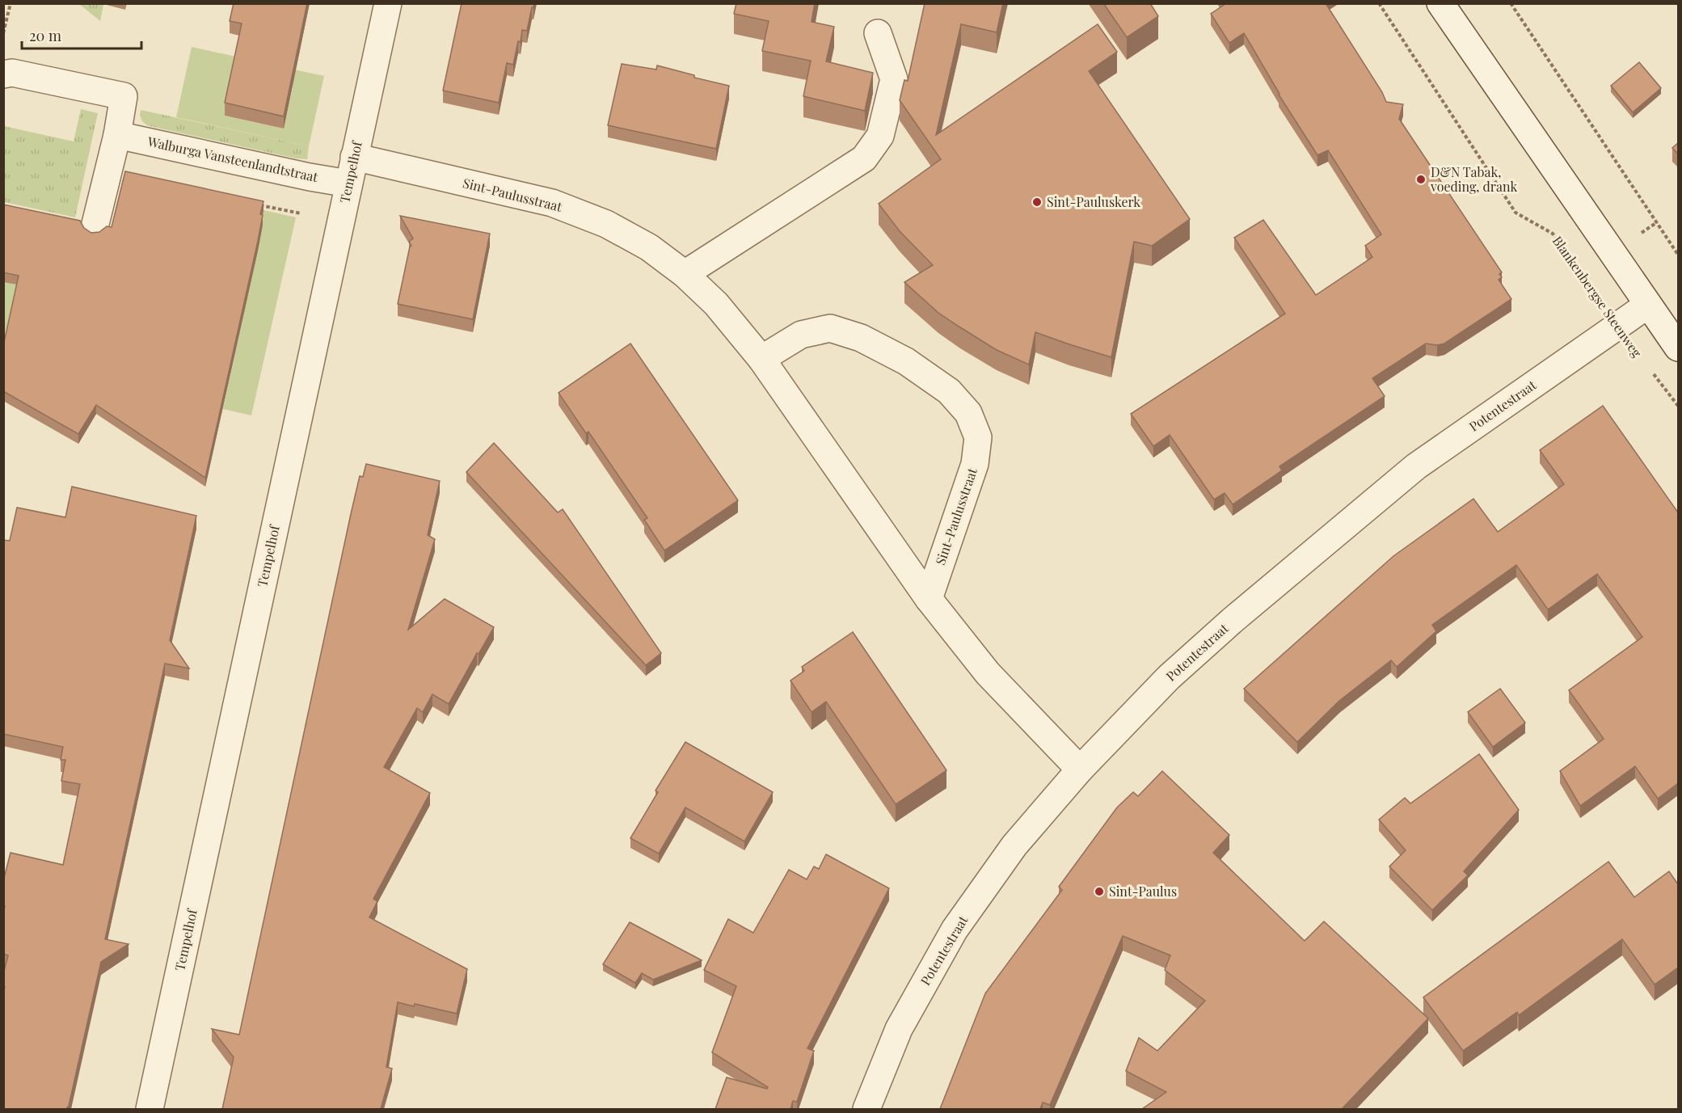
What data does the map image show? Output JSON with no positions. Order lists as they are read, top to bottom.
{
  "streets": {
    "street": [
      "Walburga Vansteenlandtstraat",
      "Tempelhof",
      "Sint-Paulusstraat",
      "Potentestraat"
    ],
    "path": ["Blankenbergse Steenweg"]
  },
  "crossings": [
    ["Walburga Vansteenlandtstraat", "Tempelhof"],
    ["Tempelhof", "Sint-Paulusstraat"],
    ["Sint-Paulusstraat", "Potentestraat"],
    ["Blankenbergse Steenweg", "Potentestraat"]
  ],
  "places": ["D&N Tabak, voeding, drank", "Sint-Pauluskerk", "Sint-Paulus"],
  "scale_bar": "20 m"
}
